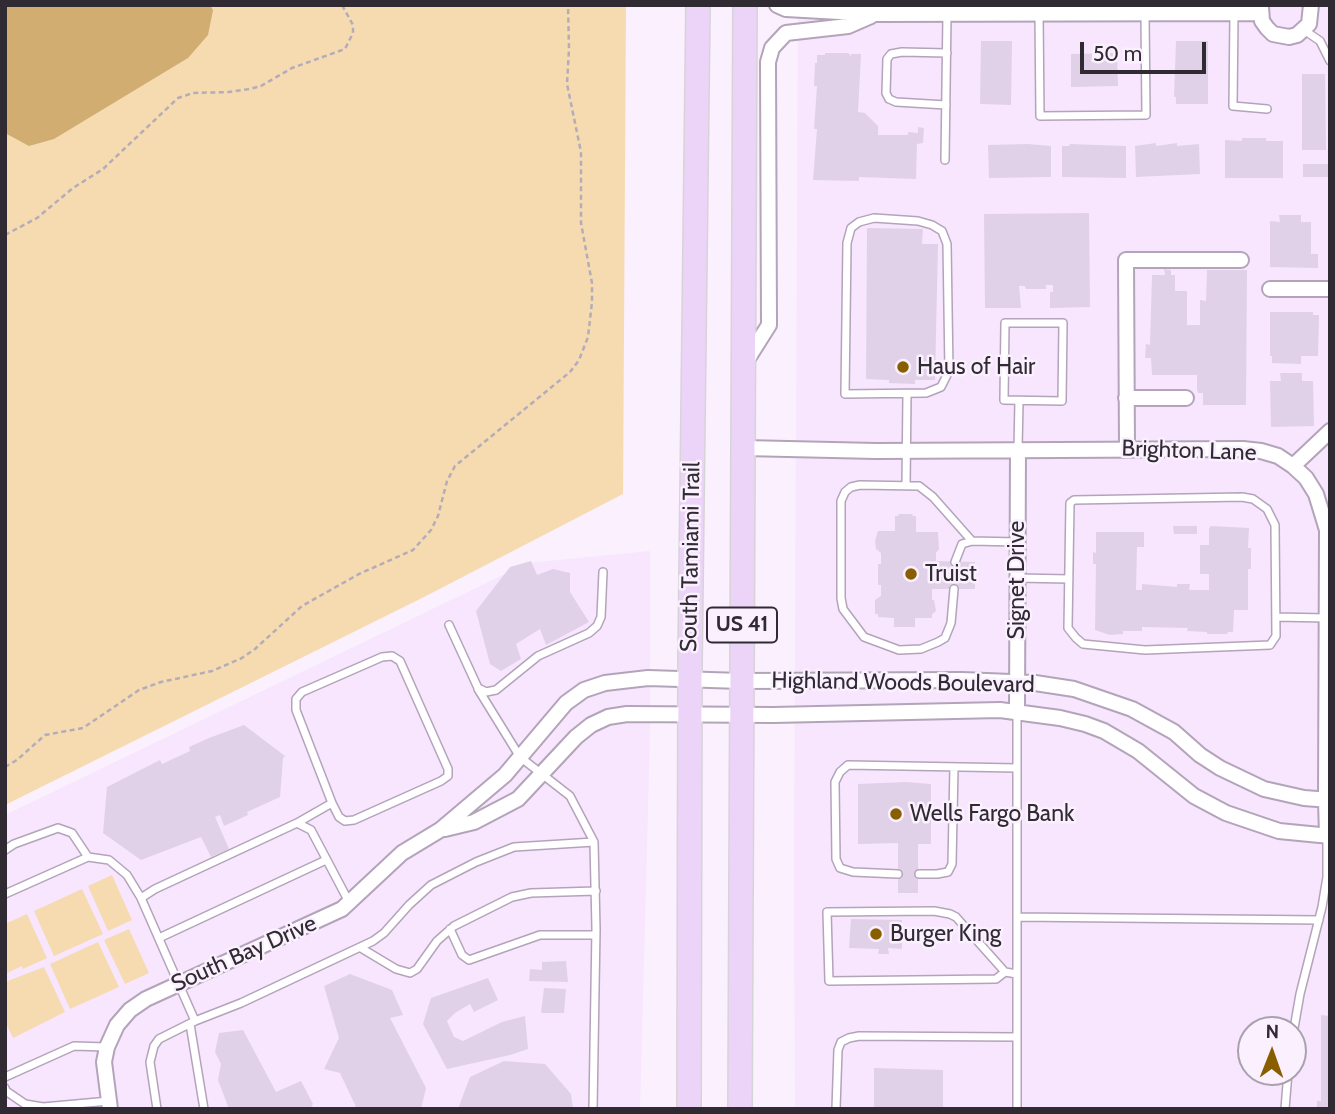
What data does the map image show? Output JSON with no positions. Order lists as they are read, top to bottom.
{
  "streets": {
    "main road": ["South Tamiami Trail", "US 41"],
    "street": [
      "Brighton Lane",
      "Signet Drive",
      "Highland Woods Boulevard",
      "South Bay Drive"
    ]
  },
  "crossings": [
    ["Brighton Lane", "Signet Drive"],
    ["Brighton Lane", "US 41"],
    ["Brighton Lane", "Highland Woods Boulevard"],
    ["South Tamiami Trail", "South Bay Drive"],
    ["Signet Drive", "Highland Woods Boulevard"],
    ["US 41", "Highland Woods Boulevard"],
    ["US 41", "South Bay Drive"],
    ["Highland Woods Boulevard", "South Bay Drive"]
  ],
  "places": [
    "Haus of Hair",
    "Truist",
    "Wells Fargo Bank",
    "Burger King"
  ],
  "scale_bar": "50 m",
  "north": "top"
}
